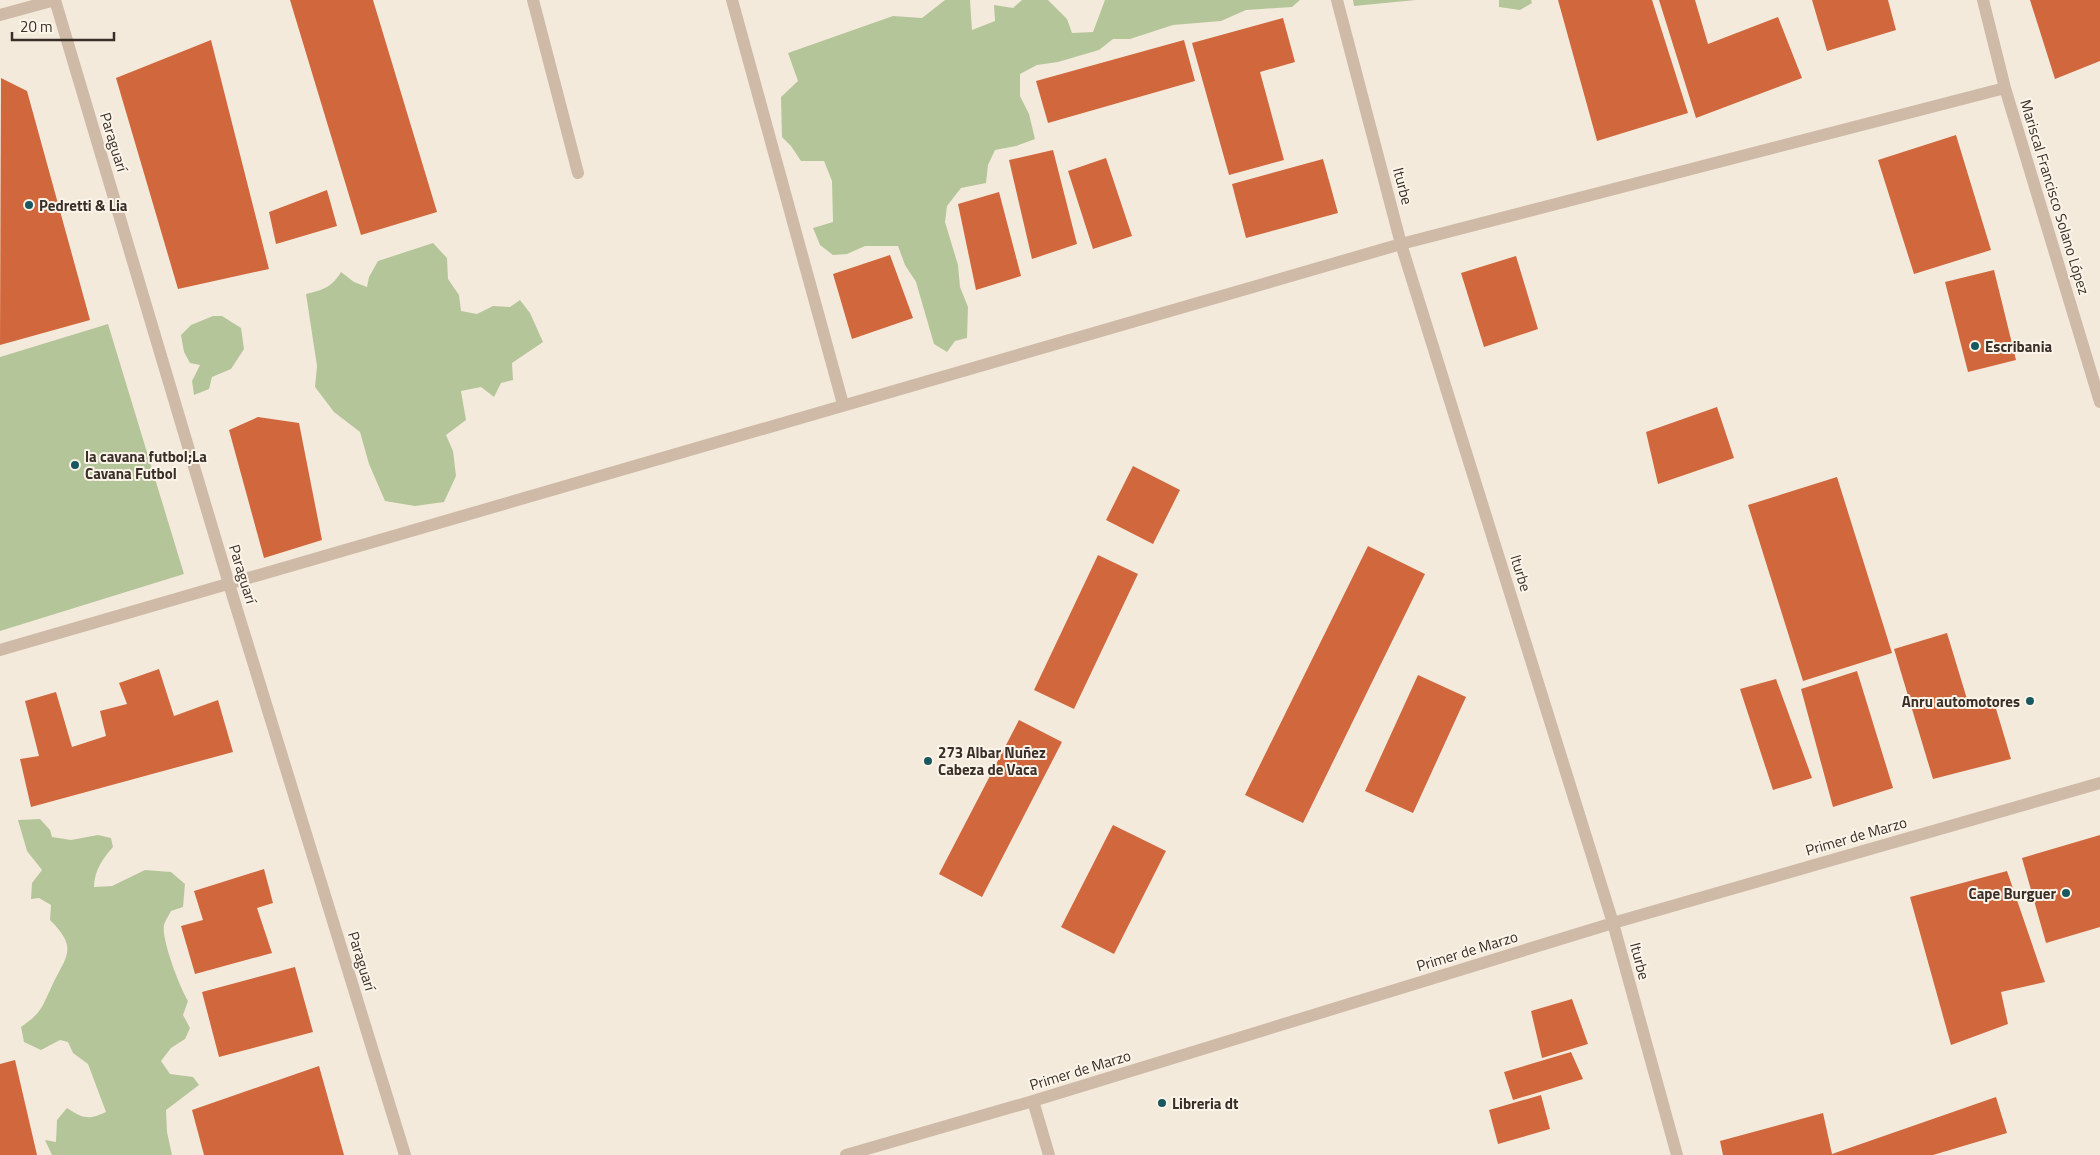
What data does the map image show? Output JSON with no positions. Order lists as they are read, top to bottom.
{
  "streets": {
    "street": [
      "Paraguarí",
      "Iturbe",
      "Mariscal Francisco Solano López",
      "Primer de Marzo"
    ]
  },
  "crossings": [
    ["Iturbe", "Primer de Marzo"]
  ],
  "places": [
    "Pedretti & Lia",
    "Escribania",
    "la cavana futbol;La Cavana Futbol",
    "Anru automotores",
    "273 Albar Nuñez Cabeza de Vaca",
    "Cape Burguer",
    "Libreria dt"
  ],
  "scale_bar": "20 m"
}
